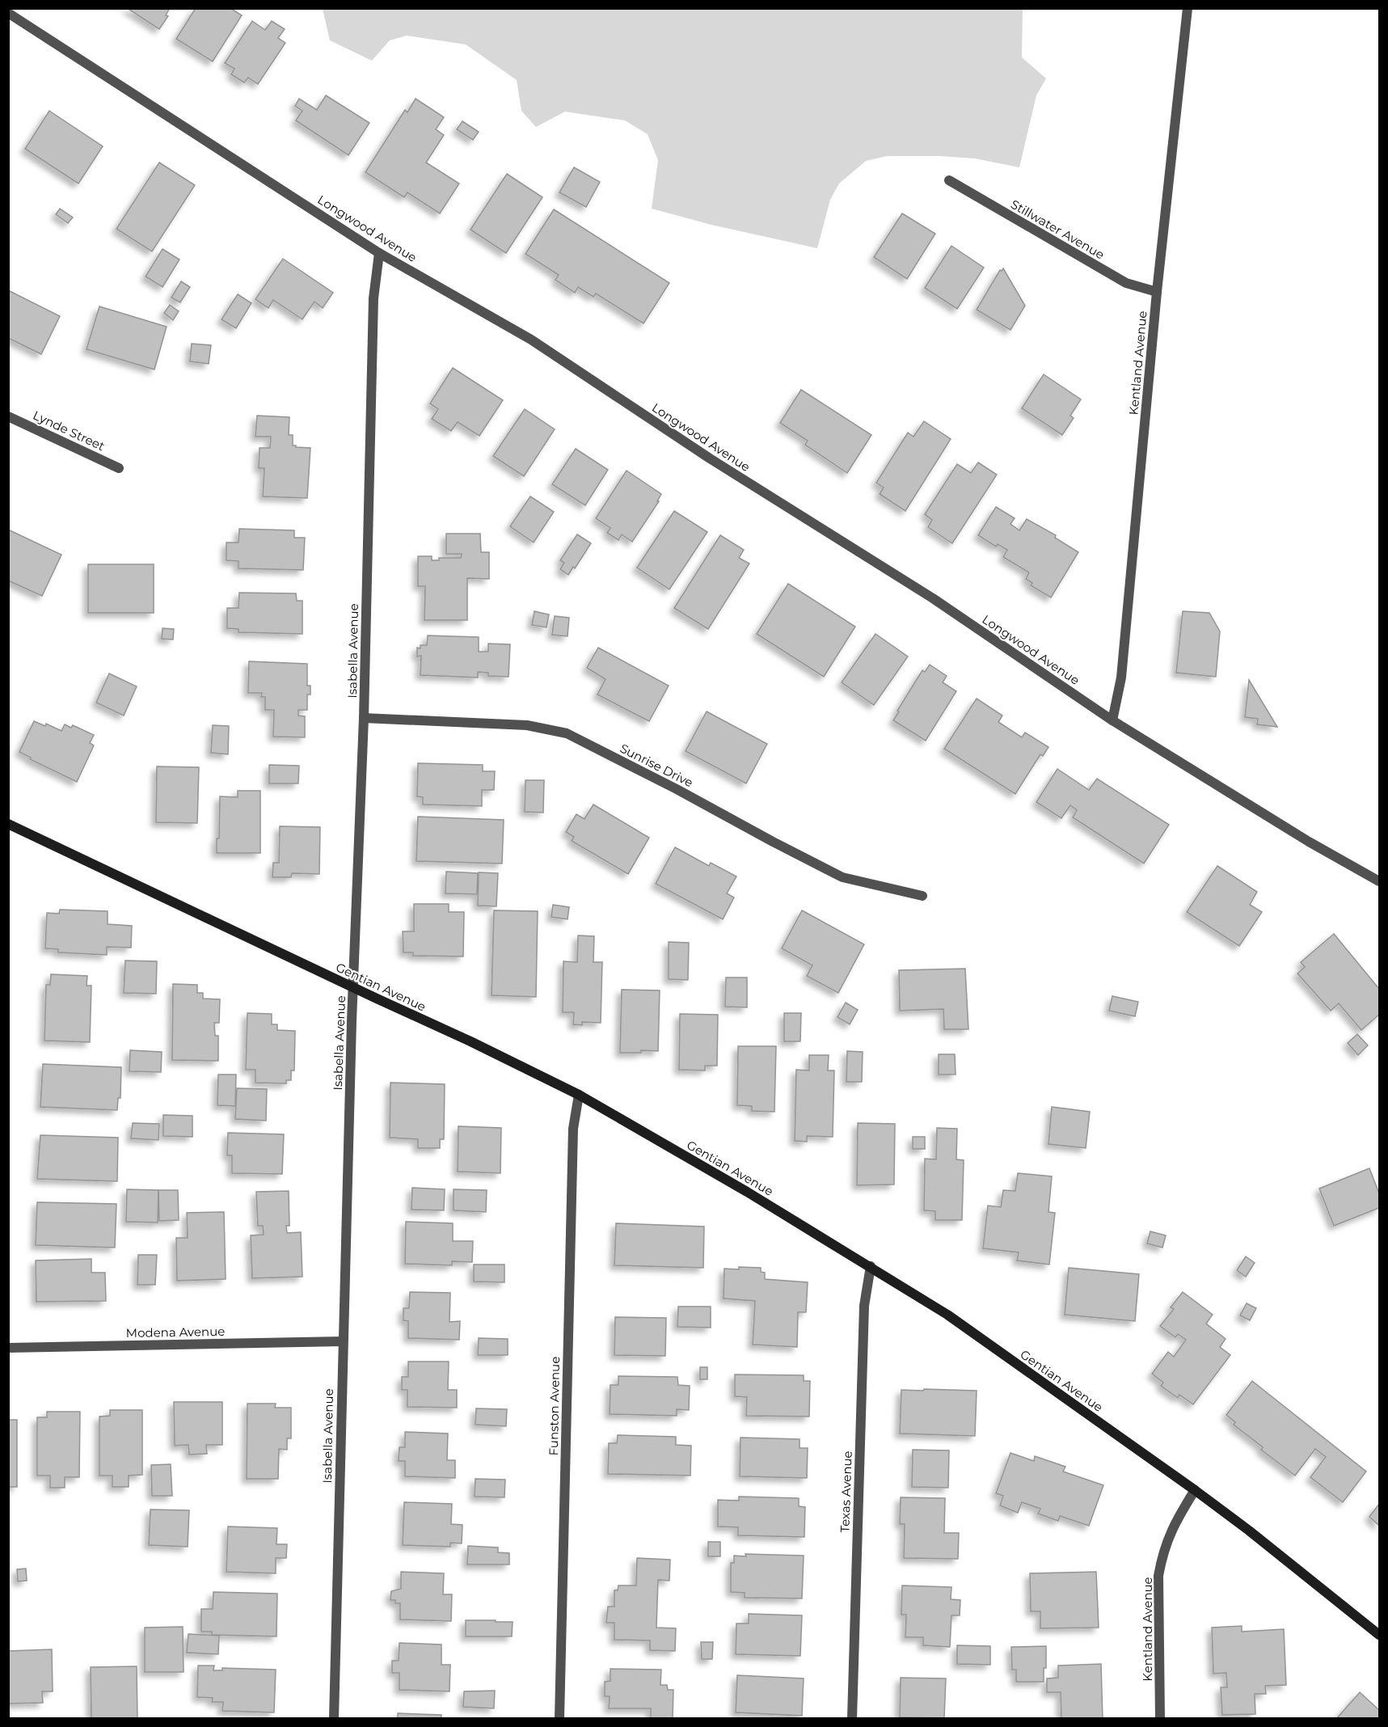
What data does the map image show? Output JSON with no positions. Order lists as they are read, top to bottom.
{
  "streets": {
    "street": [
      "Longwood Avenue",
      "Stillwater Avenue",
      "Kentland Avenue",
      "Lynde Street",
      "Isabella Avenue",
      "Sunrise Drive",
      "Gentian Avenue",
      "Modena Avenue",
      "Funston Avenue",
      "Texas Avenue"
    ]
  },
  "crossings": [
    ["Longwood Avenue", "Kentland Avenue"],
    ["Longwood Avenue", "Isabella Avenue"],
    ["Stillwater Avenue", "Kentland Avenue"],
    ["Kentland Avenue", "Gentian Avenue"],
    ["Isabella Avenue", "Sunrise Drive"],
    ["Isabella Avenue", "Gentian Avenue"],
    ["Isabella Avenue", "Modena Avenue"],
    ["Gentian Avenue", "Funston Avenue"],
    ["Gentian Avenue", "Texas Avenue"]
  ]
}
